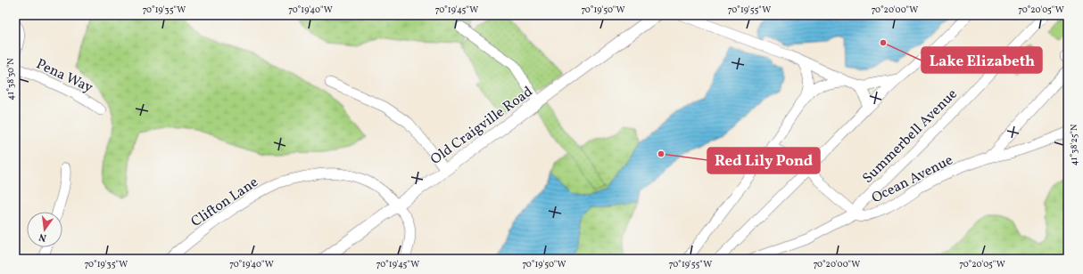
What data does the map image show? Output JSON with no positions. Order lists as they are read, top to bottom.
{
  "streets": {
    "street": [
      "Pena Way",
      "Old Craigville Road",
      "Summerbell Avenue",
      "Ocean Avenue",
      "Clifton Lane"
    ]
  },
  "crossings": [
    ["Old Craigville Road", "Clifton Lane"],
    ["Summerbell Avenue", "Ocean Avenue"]
  ],
  "places": ["Lake Elizabeth", "Red Lily Pond"],
  "north": "bottom",
  "coordinates": [
    "70°19'35\"W",
    "70°19'40\"W",
    "70°19'45\"W",
    "70°19'50\"W",
    "70°19'55\"W",
    "70°20'00\"W",
    "70°20'05\"W",
    "41°38'30\"N",
    "41°38'25\"N"
  ]
}
